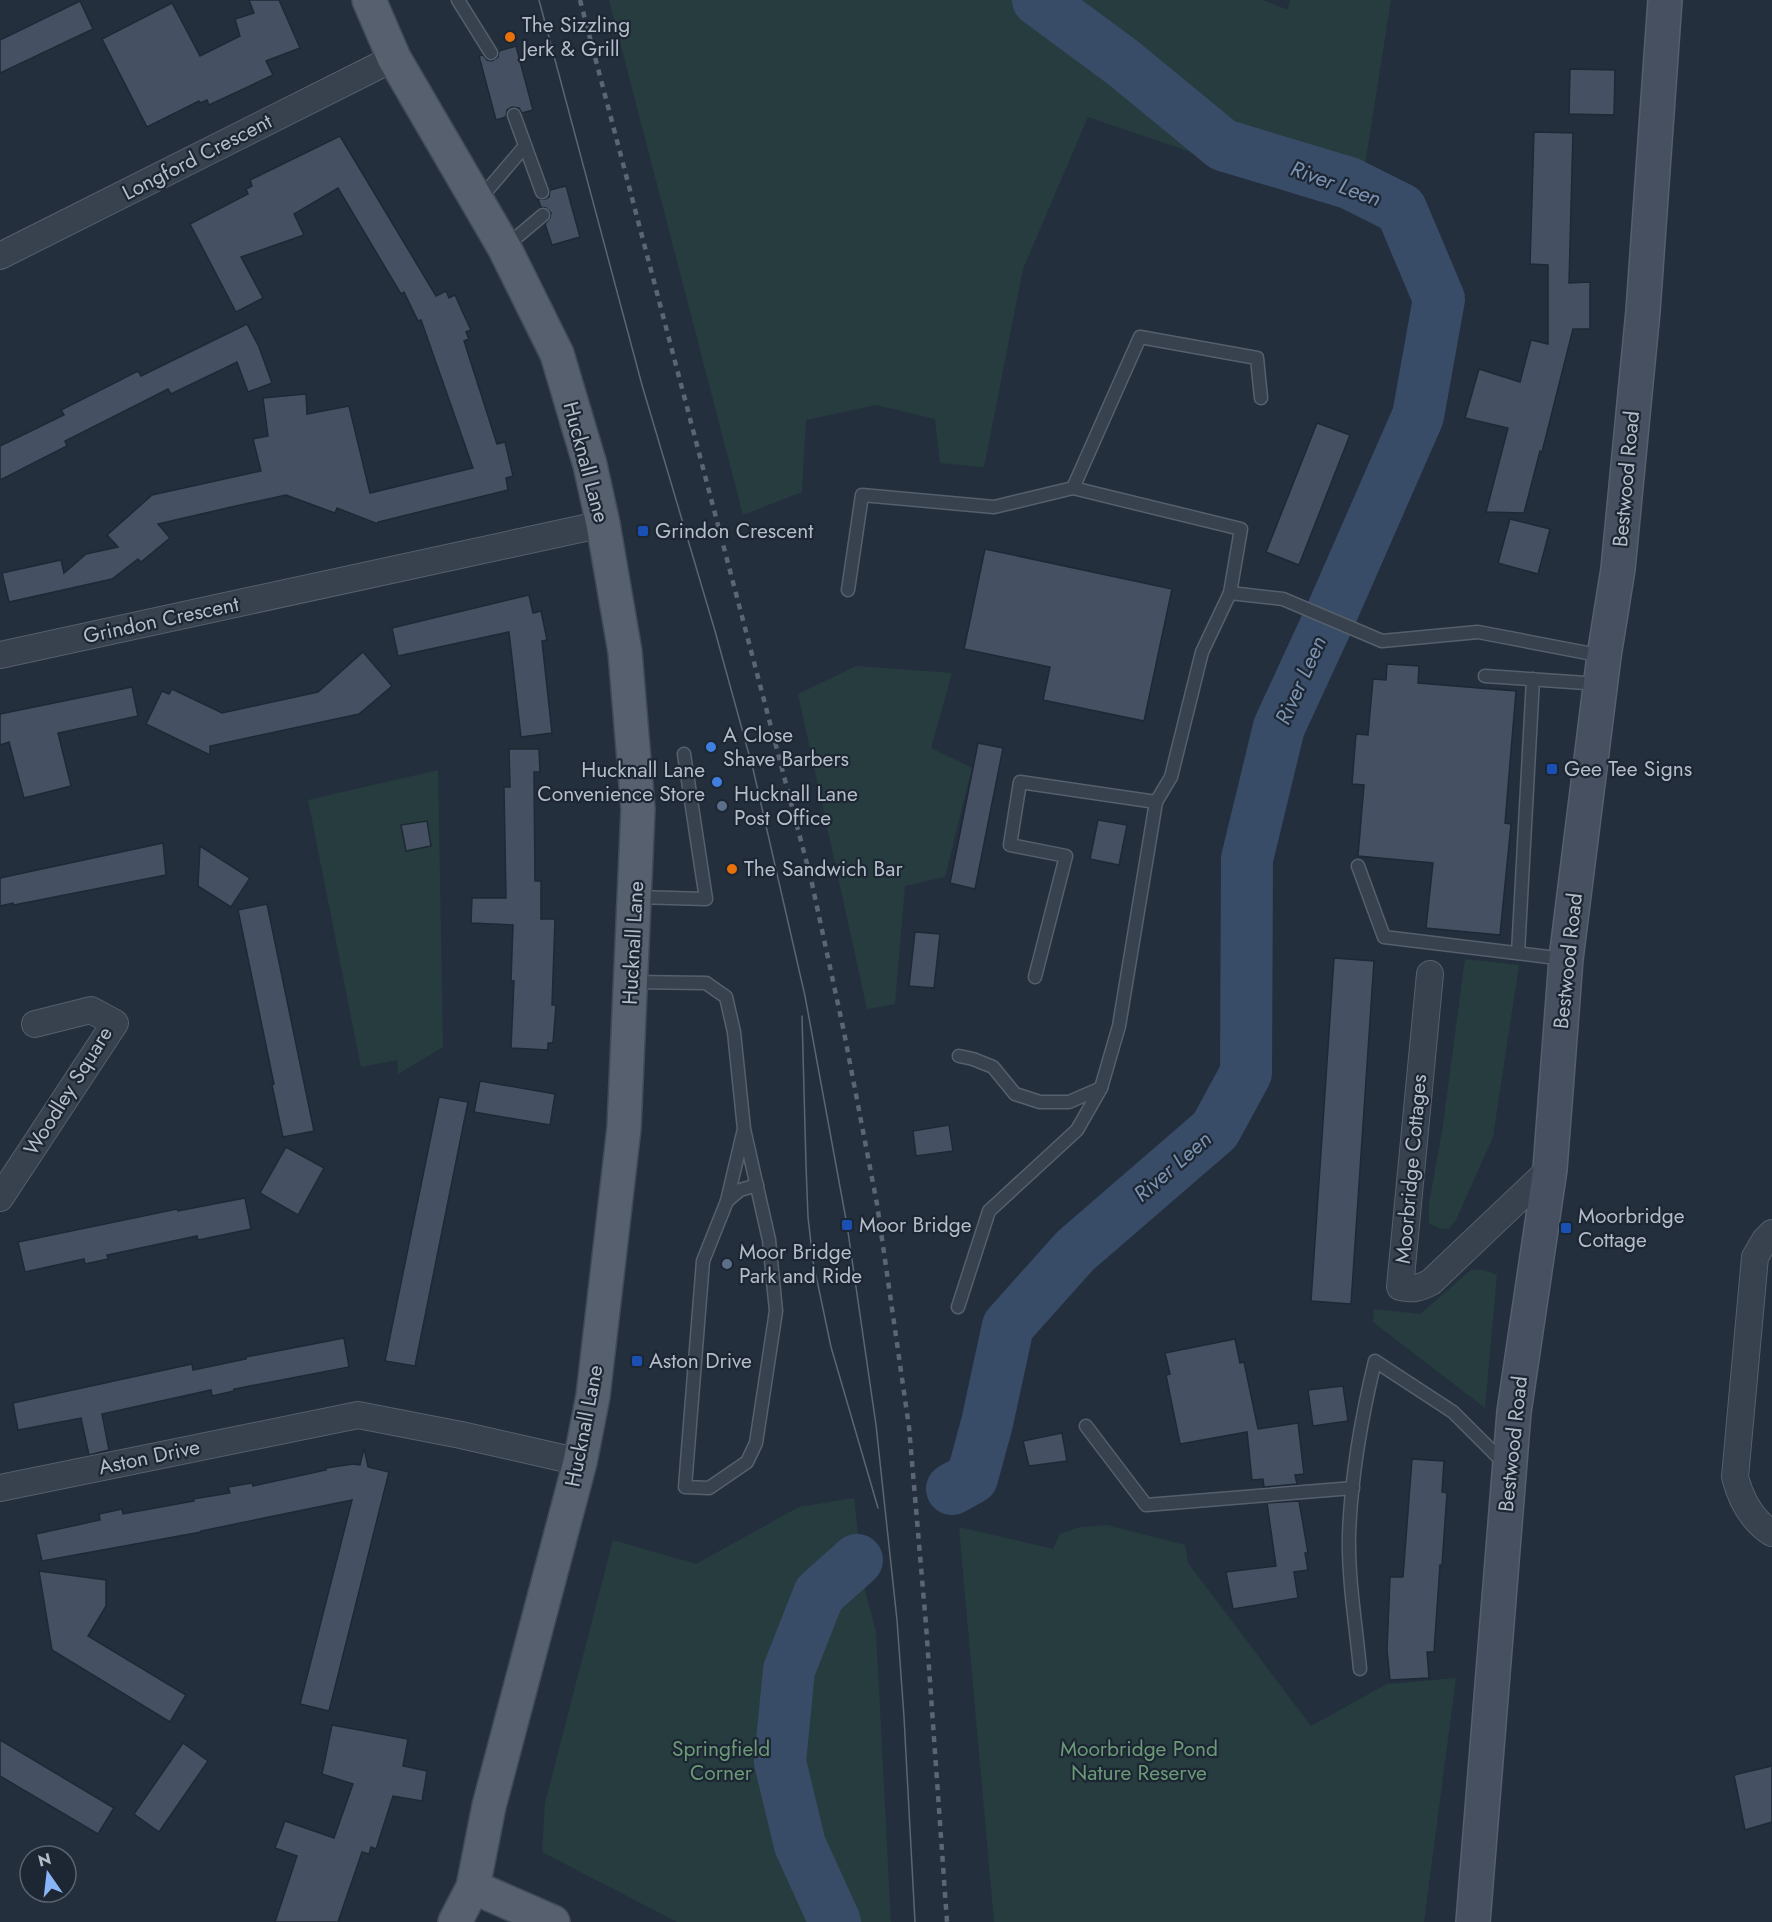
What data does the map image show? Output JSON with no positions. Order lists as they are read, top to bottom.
{
  "streets": {
    "main road": ["Hucknall Lane", "Bestwood Road"],
    "street": [
      "Longford Crescent",
      "Grindon Crescent",
      "Woodley Square",
      "Moorbridge Cottages",
      "Aston Drive"
    ]
  },
  "crossings": [
    ["Longford Crescent", "Hucknall Lane"],
    ["Hucknall Lane", "Grindon Crescent"],
    ["Hucknall Lane", "Aston Drive"],
    ["Bestwood Road", "Moorbridge Cottages"]
  ],
  "water": ["River Leen"],
  "parks": ["Springfield Corner", "Moorbridge Pond Nature Reserve"],
  "places": {
    "other": [
      "The Sizzling Jerk & Grill",
      "A Close Shave Barbers",
      "Hucknall Lane Convenience Store",
      "Hucknall Lane Post Office",
      "The Sandwich Bar",
      "Moor Bridge Park and Ride"
    ],
    "transit": [
      "Grindon Crescent",
      "Gee Tee Signs",
      "Moor Bridge",
      "Moorbridge Cottage",
      "Aston Drive"
    ]
  },
  "north": "top"
}
